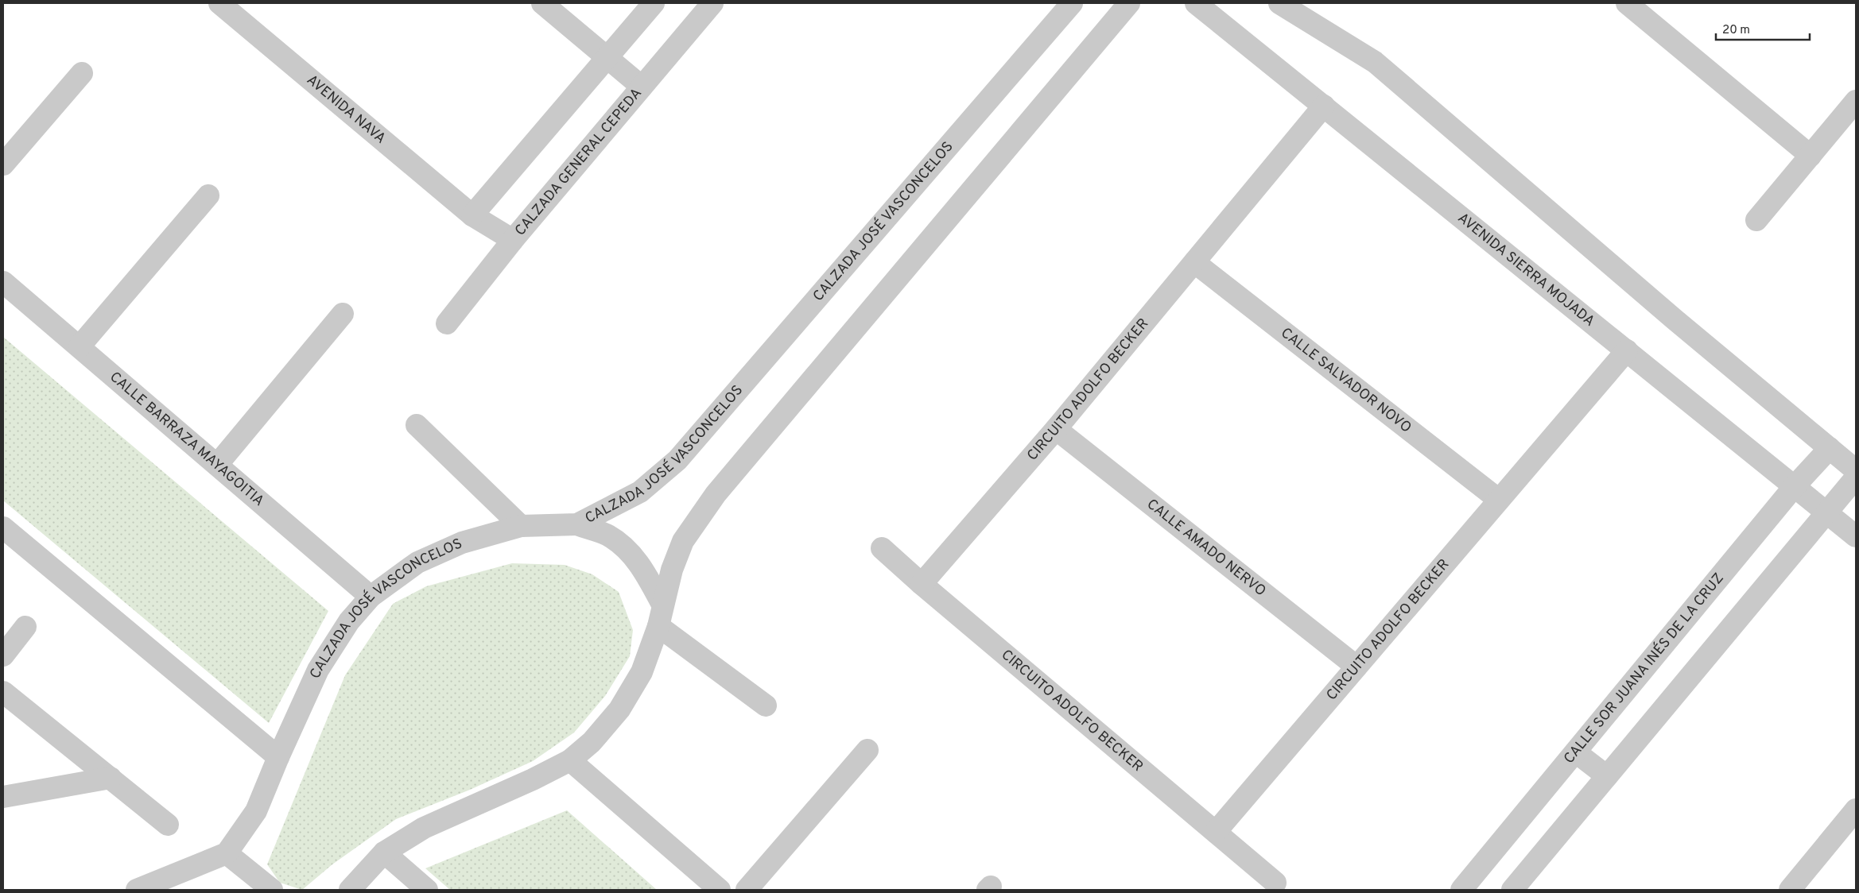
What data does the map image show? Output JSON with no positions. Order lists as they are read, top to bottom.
{
  "streets": {
    "street": [
      "AVENIDA NAVA",
      "CALZADA GENERAL CEPEDA",
      "CALZADA JOSÉ VASCONCELOS",
      "AVENIDA SIERRA MOJADA",
      "CALLE SALVADOR NOVO",
      "CIRCUITO ADOLFO BECKER",
      "CALLE BARRAZA MAYAGOITIA",
      "CALLE AMADO NERVO",
      "CALLE SOR JUANA INÉS DE LA CRUZ"
    ]
  },
  "crossings": [
    ["AVENIDA NAVA", "CALZADA GENERAL CEPEDA"],
    ["CALZADA JOSÉ VASCONCELOS", "CALLE BARRAZA MAYAGOITIA"],
    ["AVENIDA SIERRA MOJADA", "CIRCUITO ADOLFO BECKER"],
    ["AVENIDA SIERRA MOJADA", "CALLE SOR JUANA INÉS DE LA CRUZ"],
    ["CALLE SALVADOR NOVO", "CIRCUITO ADOLFO BECKER"],
    ["CIRCUITO ADOLFO BECKER", "CALLE AMADO NERVO"]
  ],
  "scale_bar": "20 m"
}
